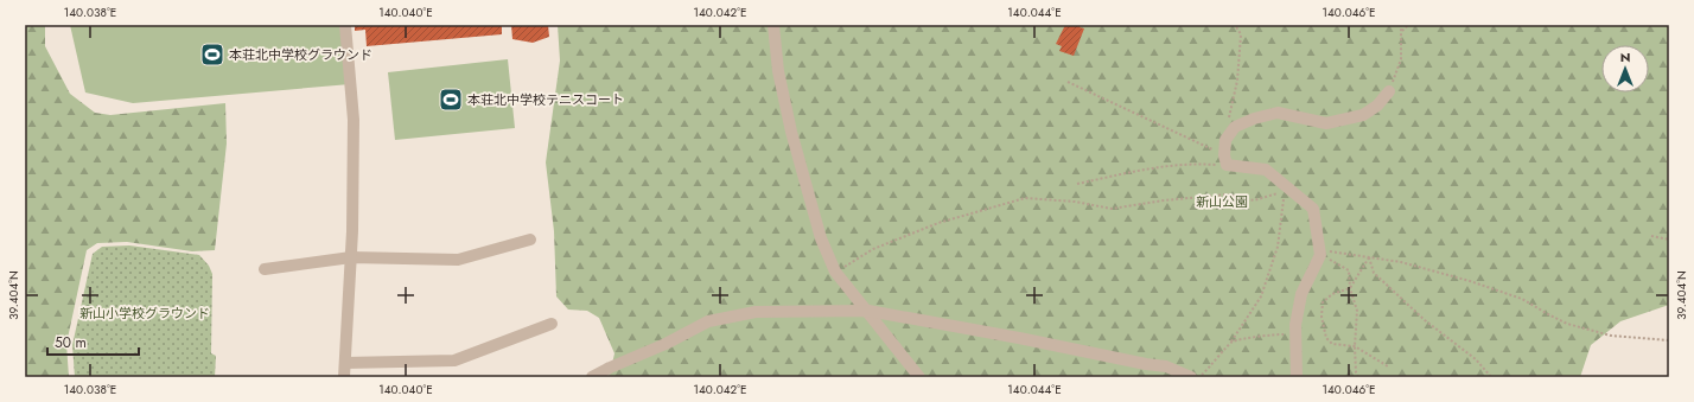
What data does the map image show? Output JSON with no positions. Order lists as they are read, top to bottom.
{
  "parks": ["新山公園", "新山小学校グラウンド"],
  "places": {
    "sports": ["本荘北中学校グラウンド", "本荘北中学校テニスコート"]
  },
  "scale_bar": "50 m",
  "north": "top",
  "coordinates": [
    "140.038°E",
    "140.040°E",
    "140.042°E",
    "140.044°E",
    "140.046°E",
    "39.404°N"
  ]
}
